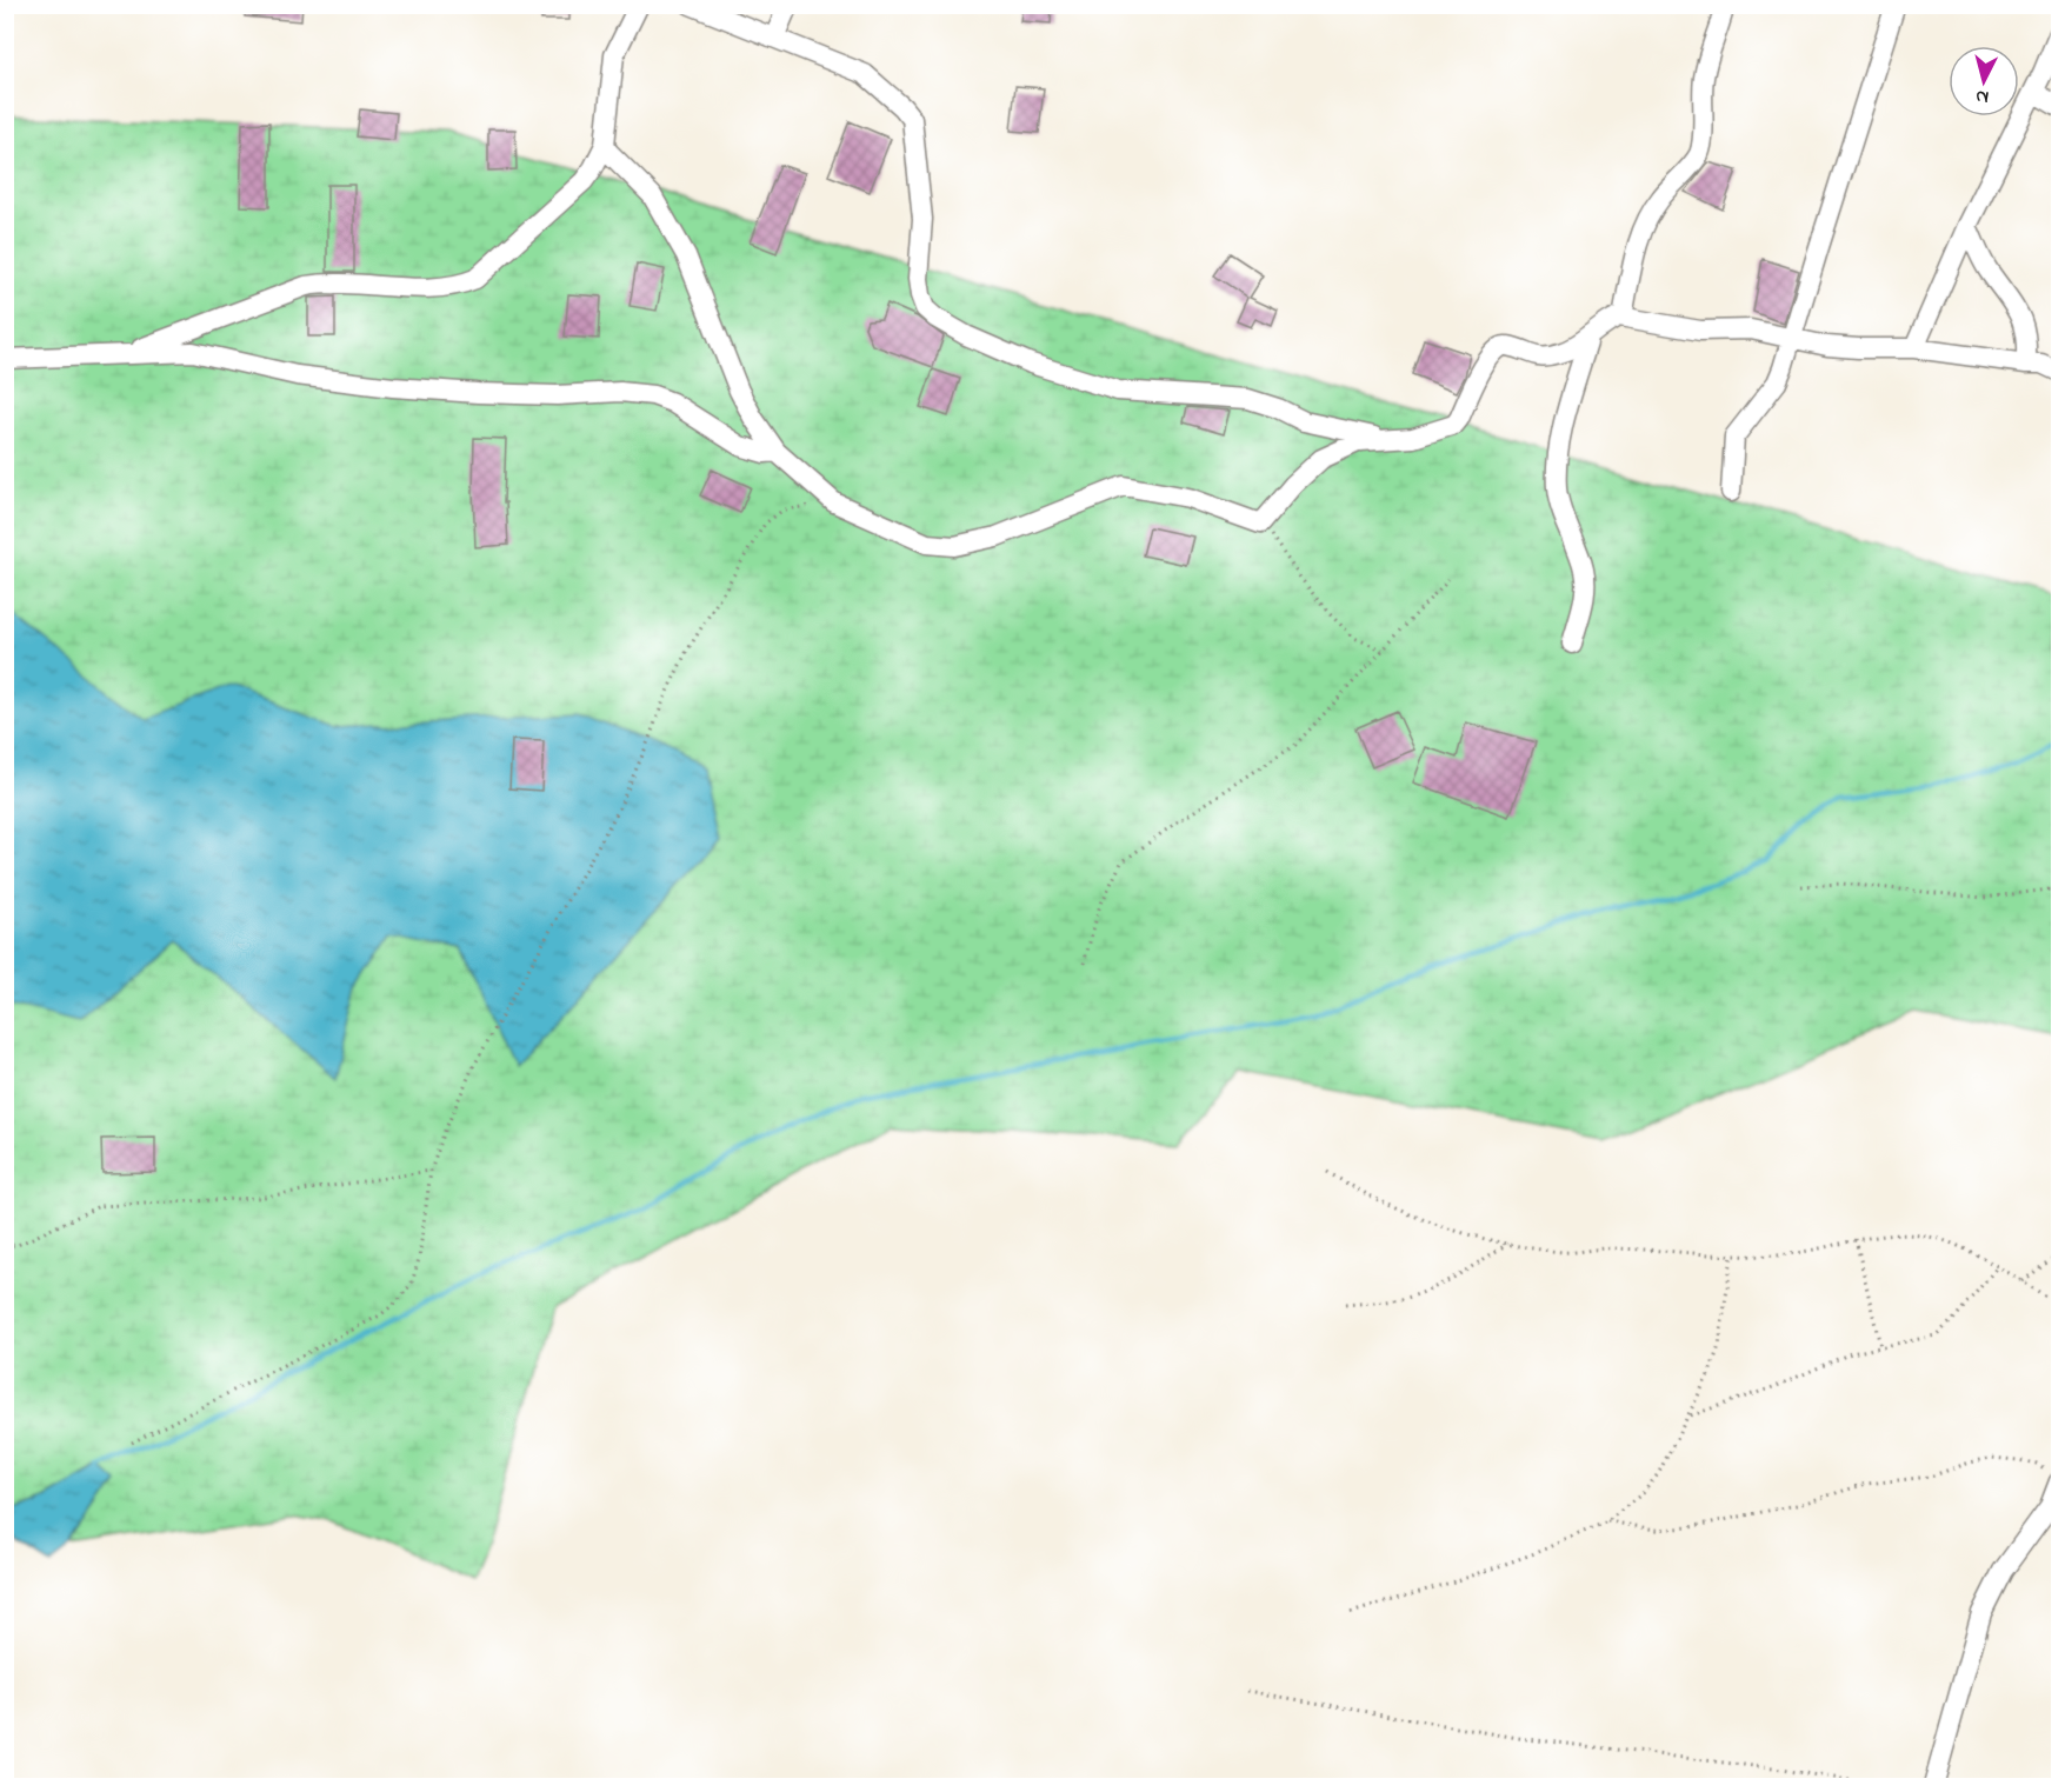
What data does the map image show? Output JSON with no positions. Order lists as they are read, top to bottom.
{
  "north": "bottom"
}
